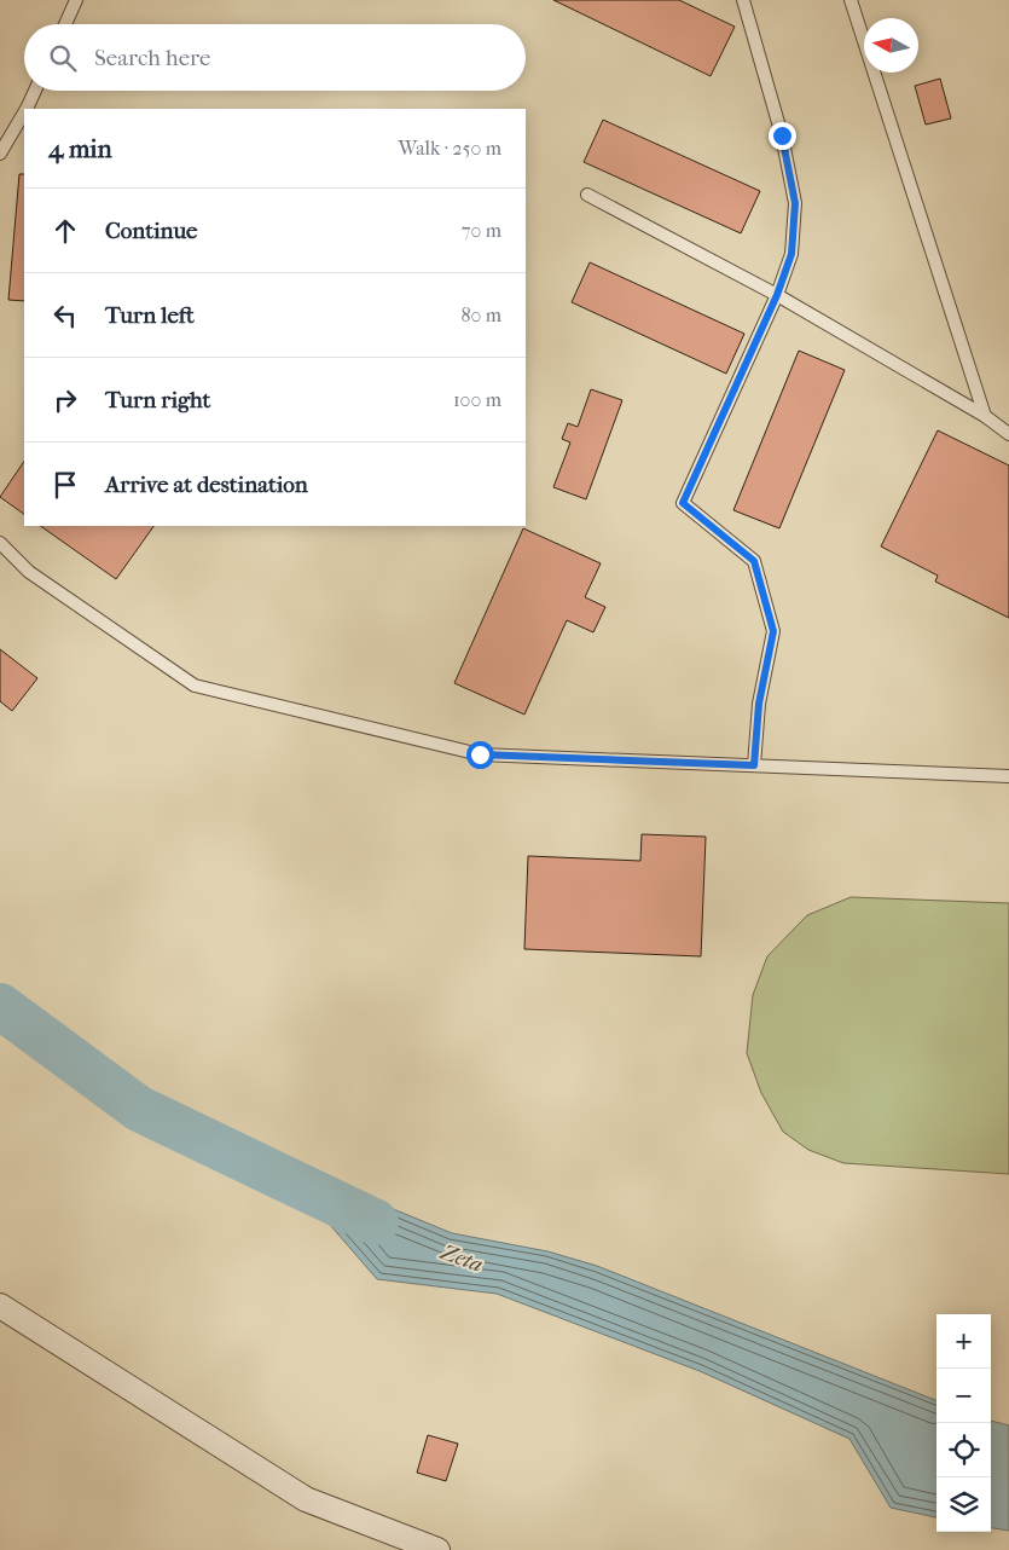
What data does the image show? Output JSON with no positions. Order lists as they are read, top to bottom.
{
  "water": ["Zeta"],
  "north": "left",
  "page": {
    "search": "Search here",
    "heading": ["4 min", "Walk · 250 m"],
    "list": [
      ["Continue", "70 m"],
      ["Turn left", "80 m"],
      ["Turn right", "100 m"],
      "Arrive at destination"
    ],
    "map_buttons": ["+", "−"]
  }
}
